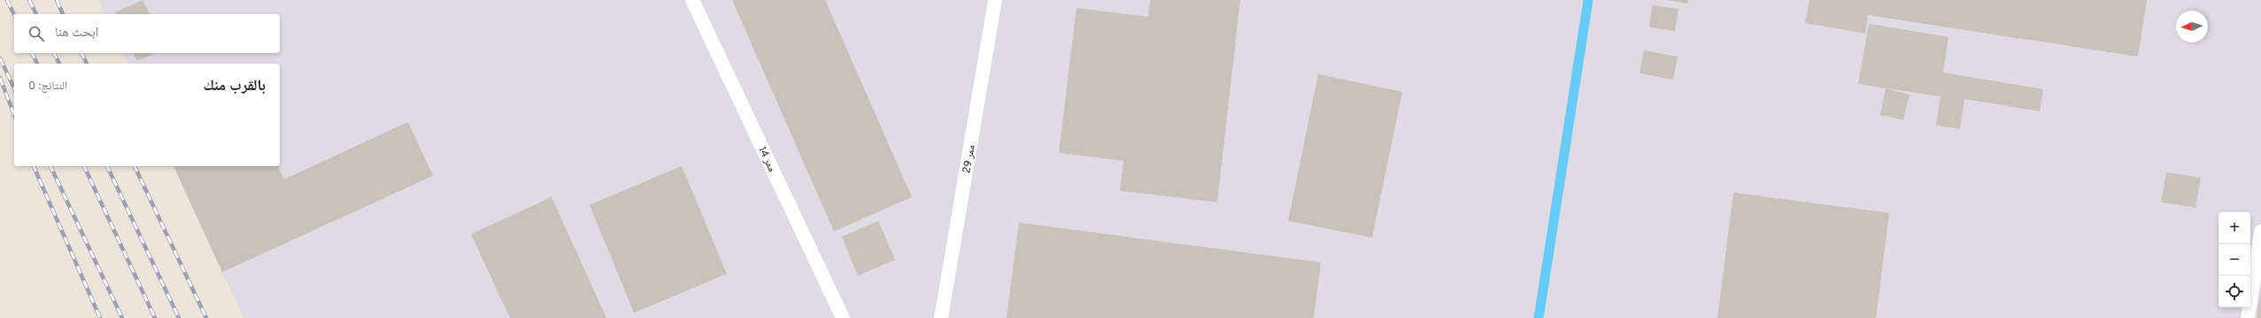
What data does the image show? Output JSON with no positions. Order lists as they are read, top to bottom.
{
  "streets": {
    "lane": ["ممر 14", "ممر 29"]
  },
  "north": "left",
  "page": {
    "search": "ابحث هنا",
    "heading": ["بالقرب منك", "النتائج: 0"],
    "map_buttons": ["+", "−"]
  }
}
